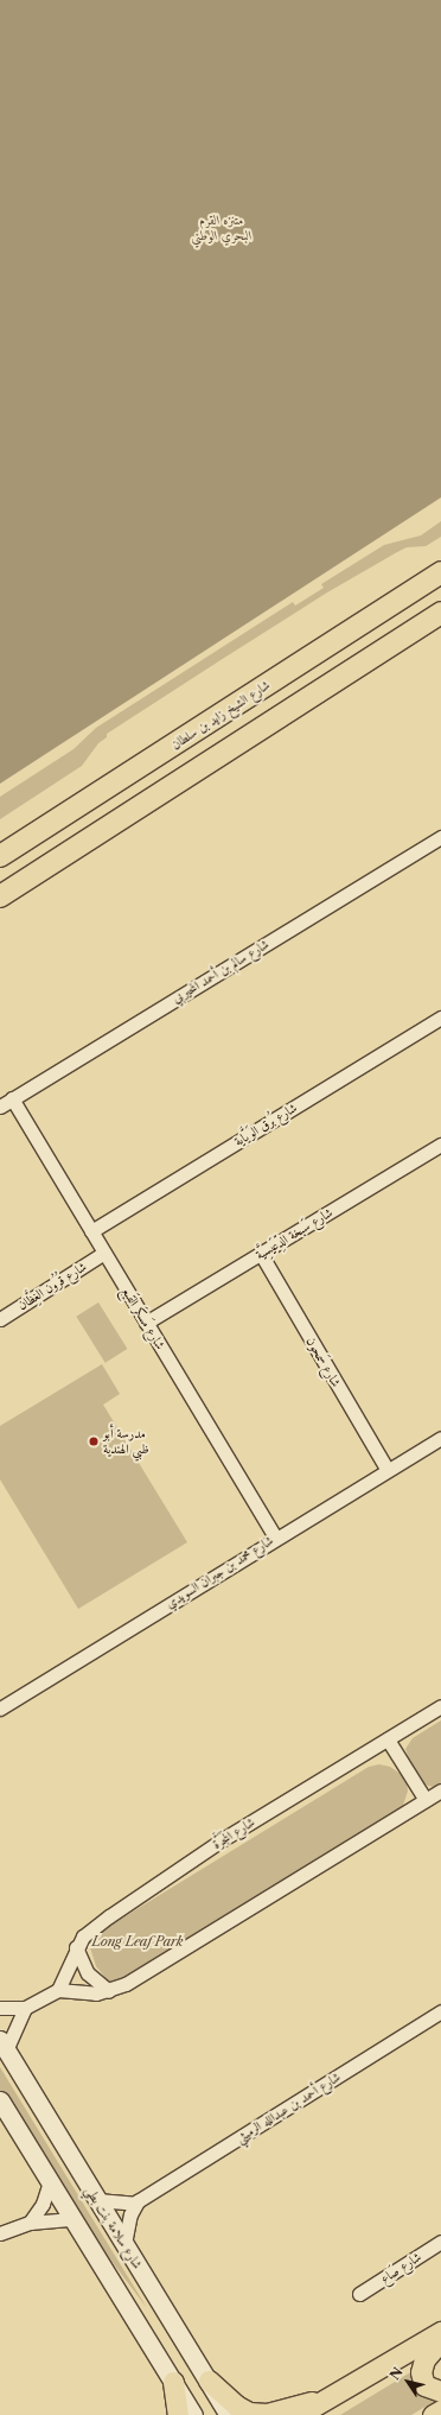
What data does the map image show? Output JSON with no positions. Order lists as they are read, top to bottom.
{
  "streets": {
    "highway": ["شارع الشيخ زايد بن سلطان"],
    "main road": ["شارع سلامة بنت بطي"],
    "street": [
      "شارع سالم بن أحمد المحيربي",
      "شارع بُرق الوَيَّاية",
      "شارع سَبخة الدِّعَيسِيَّة",
      "شارع قُرُون الغِظَّان",
      "شارع مَسكَر القَبع",
      "شارع سَمحون",
      "شارع محمد بن جبران السويدي",
      "شارع المَجَرَّة",
      "شارع أحمد بن عبدالله الرميثي",
      "شارع صَاع"
    ]
  },
  "crossings": [
    ["شارع سالم بن أحمد المحيربي", "شارع مَسكَر القَبع"],
    ["شارع بُرق الوَيَّاية", "شارع مَسكَر القَبع"],
    ["شارع سَبخة الدِّعَيسِيَّة", "شارع مَسكَر القَبع"],
    ["شارع سَبخة الدِّعَيسِيَّة", "شارع سَمحون"],
    ["شارع قُرُون الغِظَّان", "شارع مَسكَر القَبع"],
    ["شارع مَسكَر القَبع", "شارع محمد بن جبران السويدي"],
    ["شارع سَمحون", "شارع محمد بن جبران السويدي"]
  ],
  "parks": ["متنزه القرم البحري الوطني", "Long Leaf Park"],
  "places": ["مدرسة أبو ظبي الهندية"],
  "north": "top left"
}
